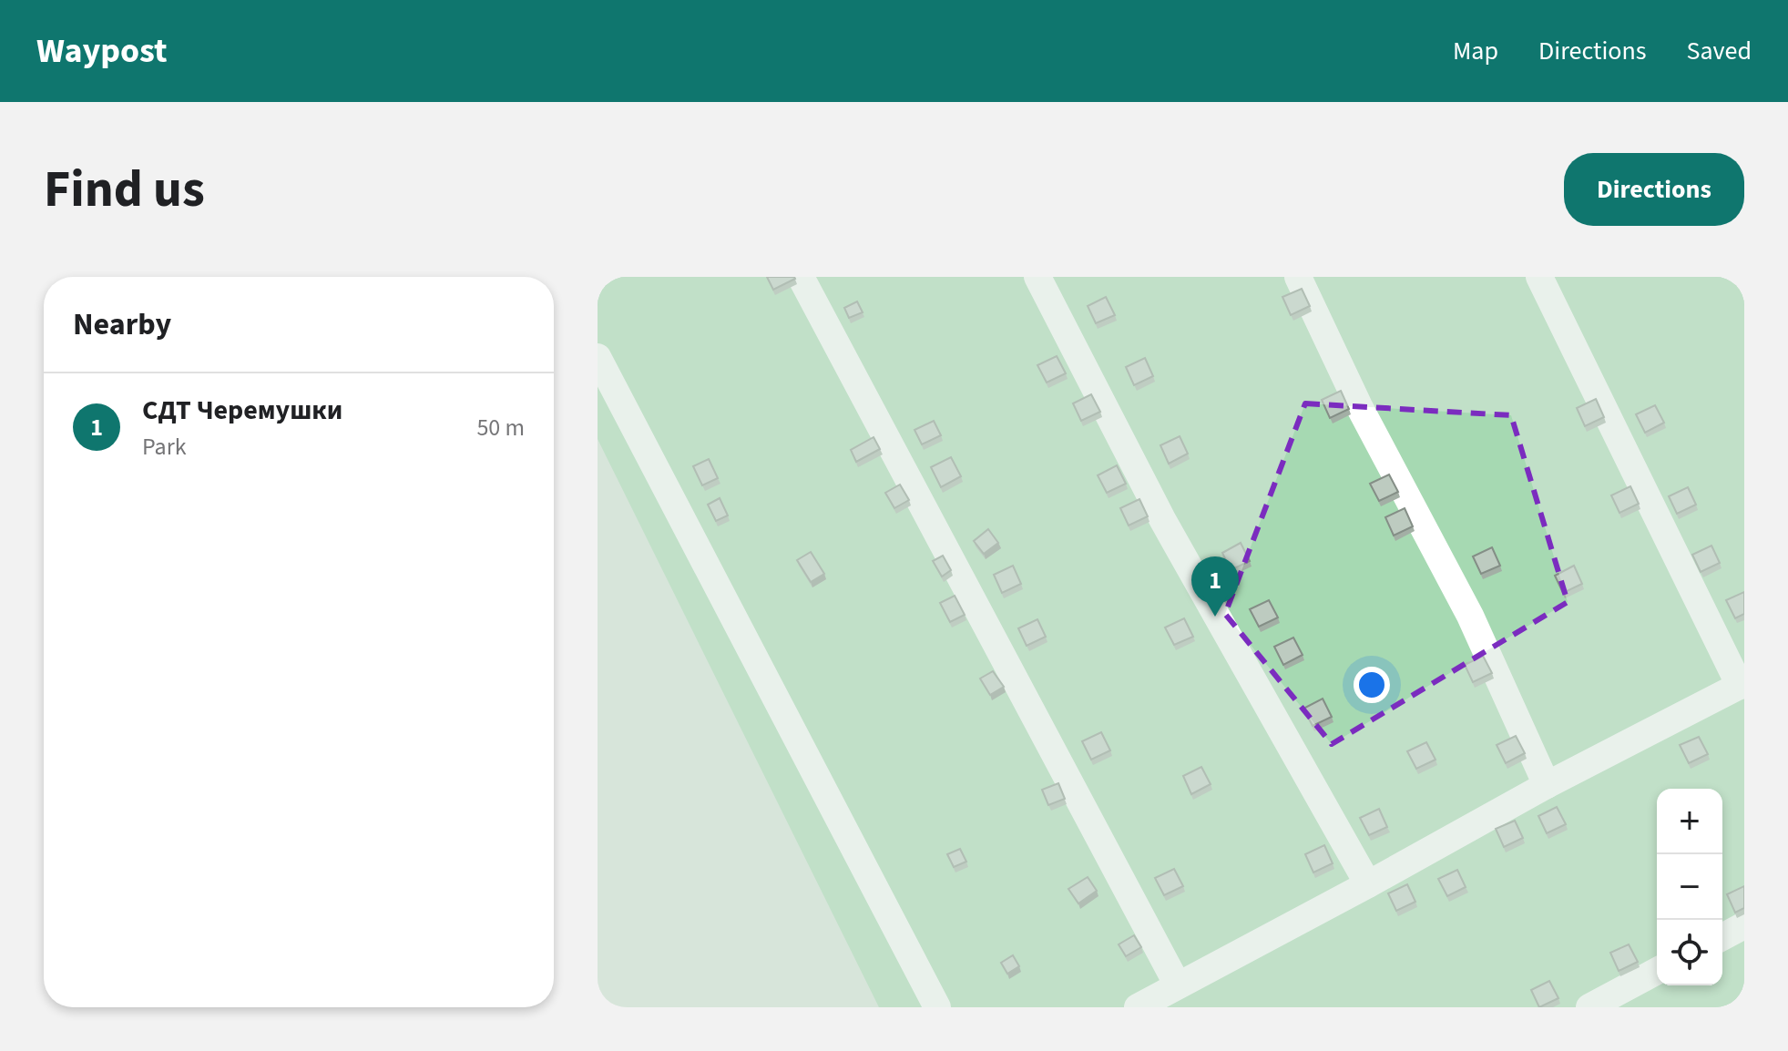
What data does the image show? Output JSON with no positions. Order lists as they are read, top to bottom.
{
  "page": {
    "header": "Waypost",
    "nav": ["Map", "Directions", "Saved"],
    "buttons": "Directions",
    "title": "Find us",
    "heading": "Nearby",
    "list": [
      {
        "mark": "1",
        "name": "СДТ Черемушки",
        "note": "Park",
        "value": "50 m"
      }
    ],
    "pins": "1",
    "map_buttons": ["+", "−"]
  }
}
